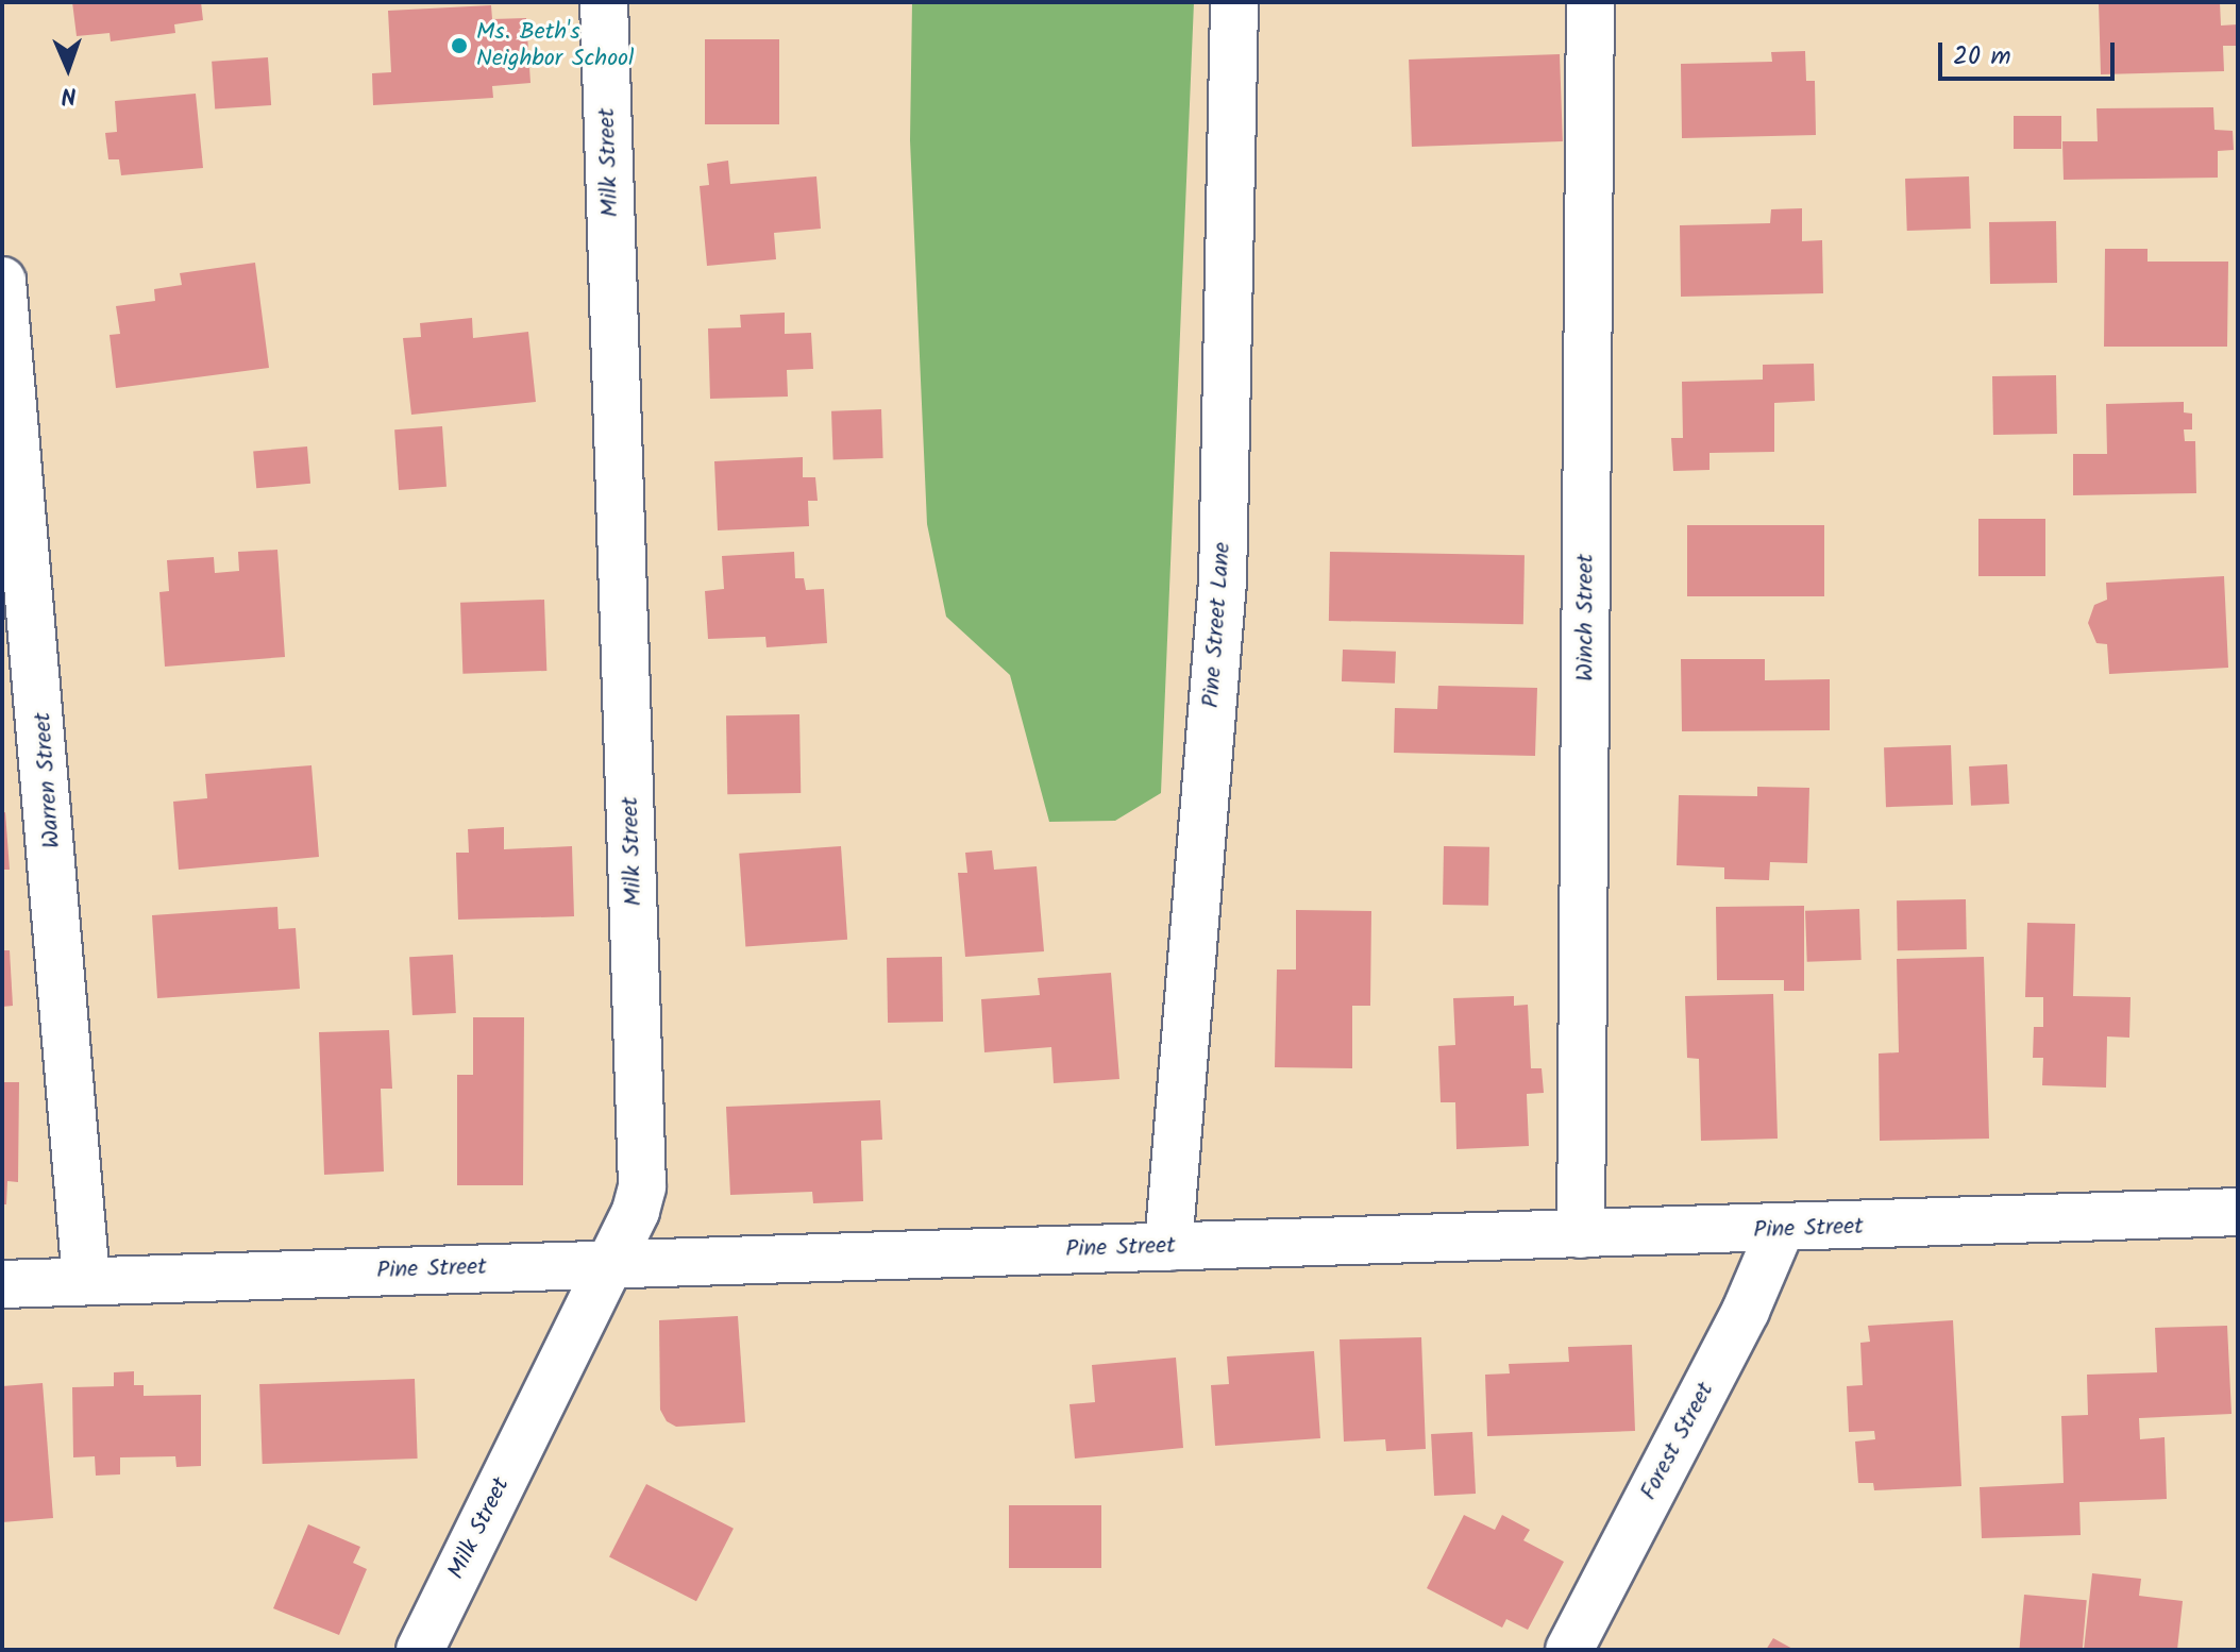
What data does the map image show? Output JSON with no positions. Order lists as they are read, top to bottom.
{
  "streets": {
    "street": [
      "Milk Street",
      "Winch Street",
      "Pine Street Lane",
      "Warren Street",
      "Pine Street",
      "Forest Street"
    ]
  },
  "crossings": [
    ["Milk Street", "Pine Street"],
    ["Winch Street", "Pine Street"],
    ["Pine Street Lane", "Pine Street"],
    ["Warren Street", "Pine Street"],
    ["Pine Street", "Forest Street"]
  ],
  "places": ["Ms. Beth's Neighbor School"],
  "scale_bar": "20 m",
  "north": "bottom"
}
